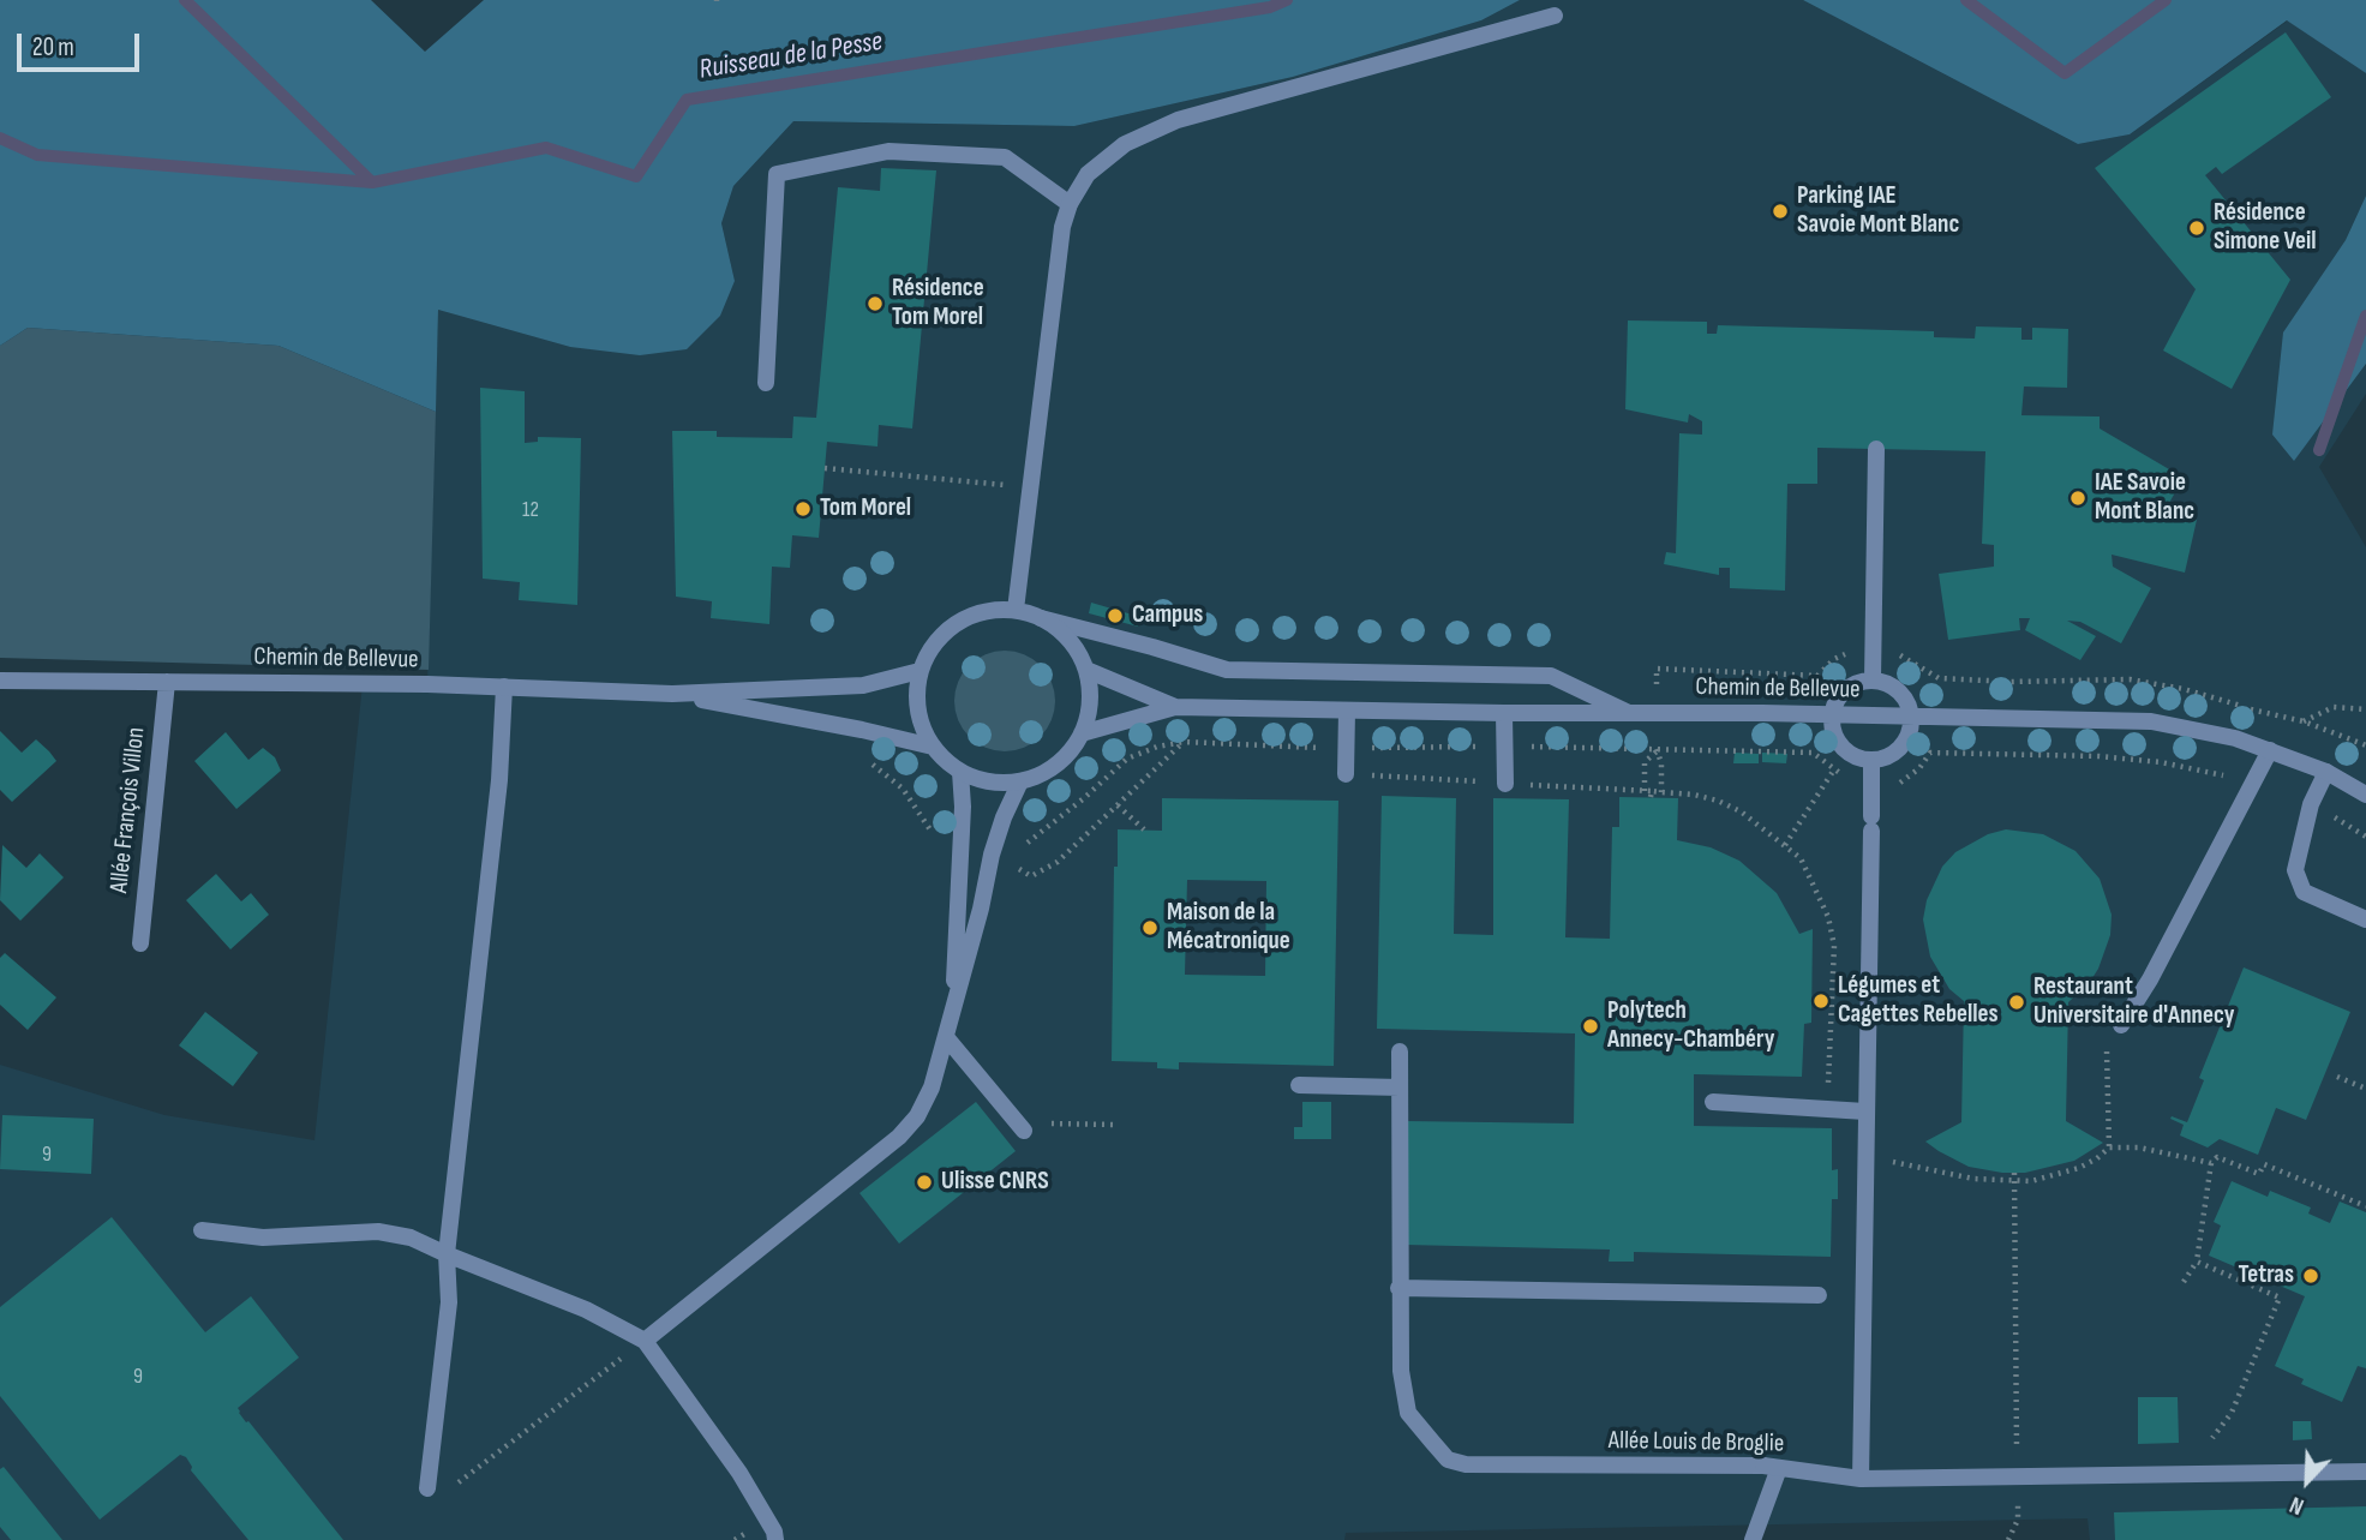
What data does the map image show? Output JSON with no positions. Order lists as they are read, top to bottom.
{
  "streets": {
    "street": ["Chemin de Bellevue", "Allée François Villon", "Allée Louis de Broglie"]
  },
  "crossings": [
    ["Chemin de Bellevue", "Allée François Villon"]
  ],
  "water": ["Ruisseau de la Pesse"],
  "places": [
    "Parking IAE Savoie Mont Blanc",
    "Résidence Simone Veil",
    "Résidence Tom Morel",
    "IAE Savoie Mont Blanc",
    "Tom Morel",
    "Campus",
    "Maison de la Mécatronique",
    "Légumes et Cagettes Rebelles",
    "Restaurant Universitaire d'Annecy",
    "Polytech Annecy-Chambéry",
    "Ulisse CNRS",
    "Tetras"
  ],
  "house_numbers": ["12", "9", "9"],
  "scale_bar": "20 m",
  "north": "bottom left"
}
